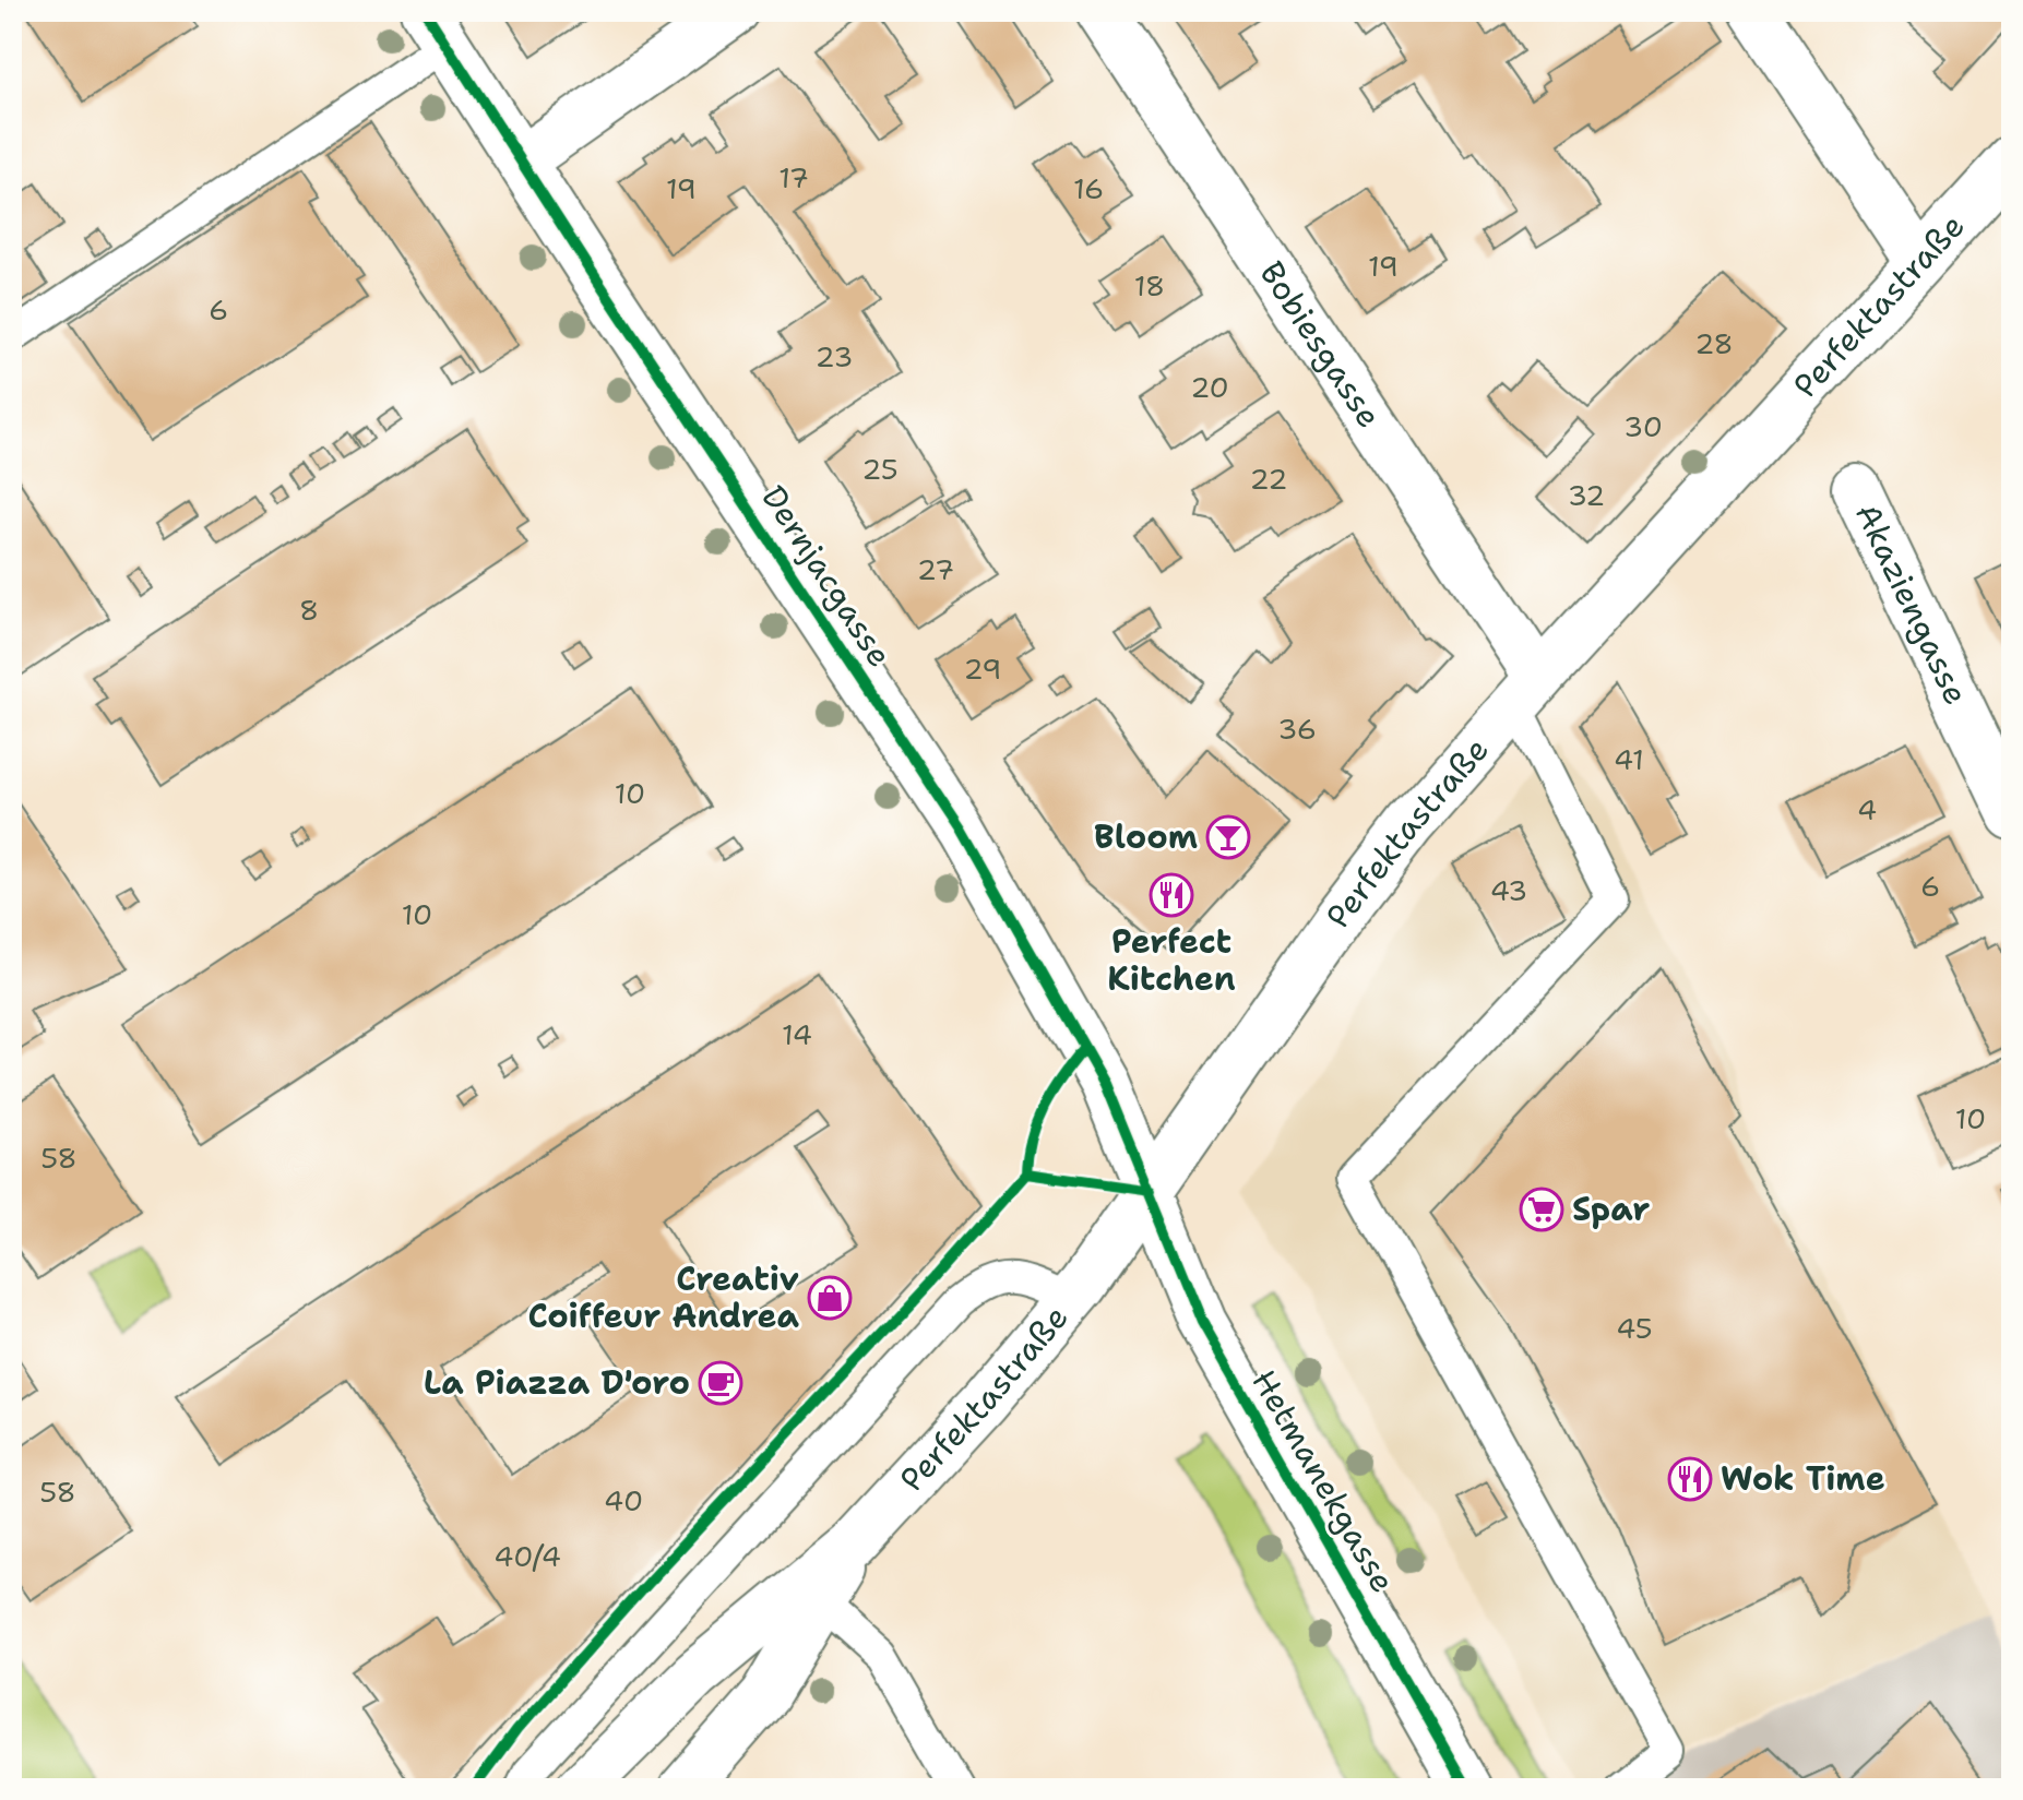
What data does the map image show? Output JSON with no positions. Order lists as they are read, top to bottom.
{
  "streets": {
    "street": [
      "Perfektastraße",
      "Bobiesgasse",
      "Dernjacgasse",
      "Akaziengasse",
      "Hetmanekgasse"
    ]
  },
  "crossings": [
    ["Perfektastraße", "Bobiesgasse"],
    ["Perfektastraße", "Dernjacgasse"],
    ["Perfektastraße", "Hetmanekgasse"],
    ["Dernjacgasse", "Hetmanekgasse"]
  ],
  "places": {
    "bar": ["Bloom"],
    "restaurant": ["Perfect Kitchen", "Wok Time"],
    "supermarket": ["Spar"],
    "shop": ["Creativ Coiffeur Andrea"],
    "cafe": ["La Piazza D'oro"]
  },
  "house_numbers": [
    "17",
    "19",
    "16",
    "19",
    "18",
    "6",
    "28",
    "23",
    "20",
    "30",
    "25",
    "22",
    "32",
    "27",
    "8",
    "29",
    "36",
    "41",
    "10",
    "4",
    "6",
    "43",
    "10",
    "14",
    "10",
    "58",
    "45",
    "58",
    "40",
    "40/4"
  ]
}
